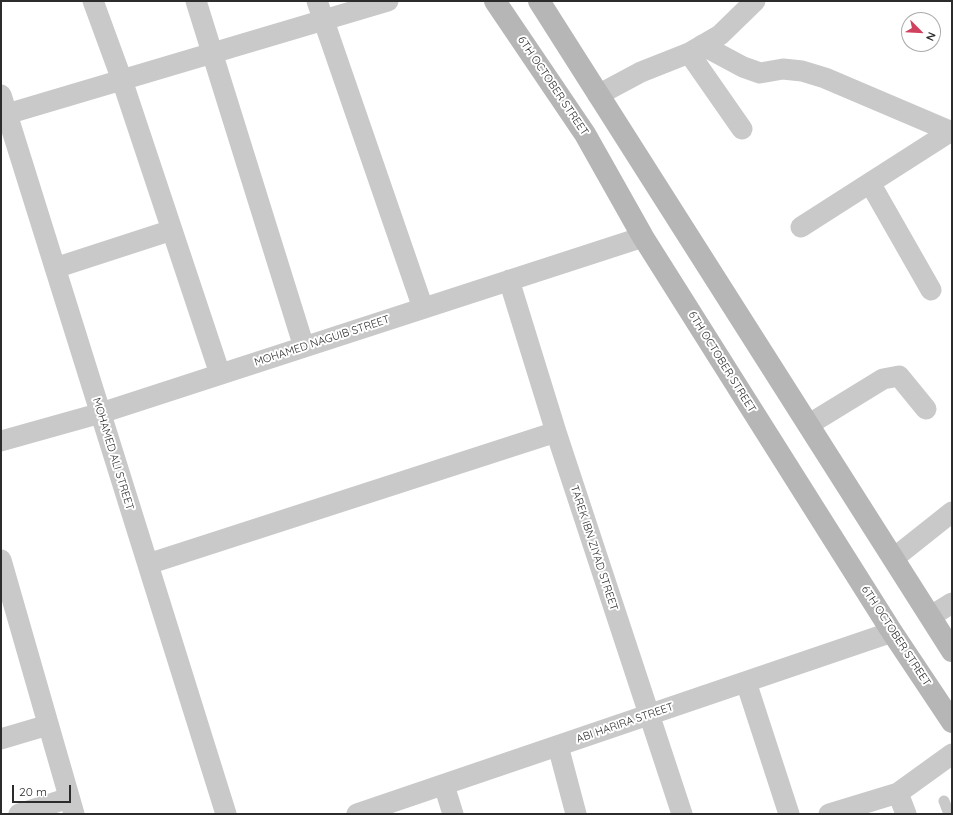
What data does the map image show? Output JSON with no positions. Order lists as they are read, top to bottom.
{
  "streets": {
    "street": [
      "6TH OCTOBER STREET",
      "MOHAMED NAGUIB STREET",
      "MOHAMED ALI STREET",
      "TAREK IBN ZIYAD STREET",
      "ABI HARIRA STREET"
    ]
  },
  "crossings": [
    ["6TH OCTOBER STREET", "MOHAMED NAGUIB STREET"],
    ["6TH OCTOBER STREET", "ABI HARIRA STREET"],
    ["MOHAMED NAGUIB STREET", "MOHAMED ALI STREET"],
    ["MOHAMED NAGUIB STREET", "TAREK IBN ZIYAD STREET"],
    ["TAREK IBN ZIYAD STREET", "ABI HARIRA STREET"]
  ],
  "scale_bar": "20 m",
  "north": "bottom right"
}
